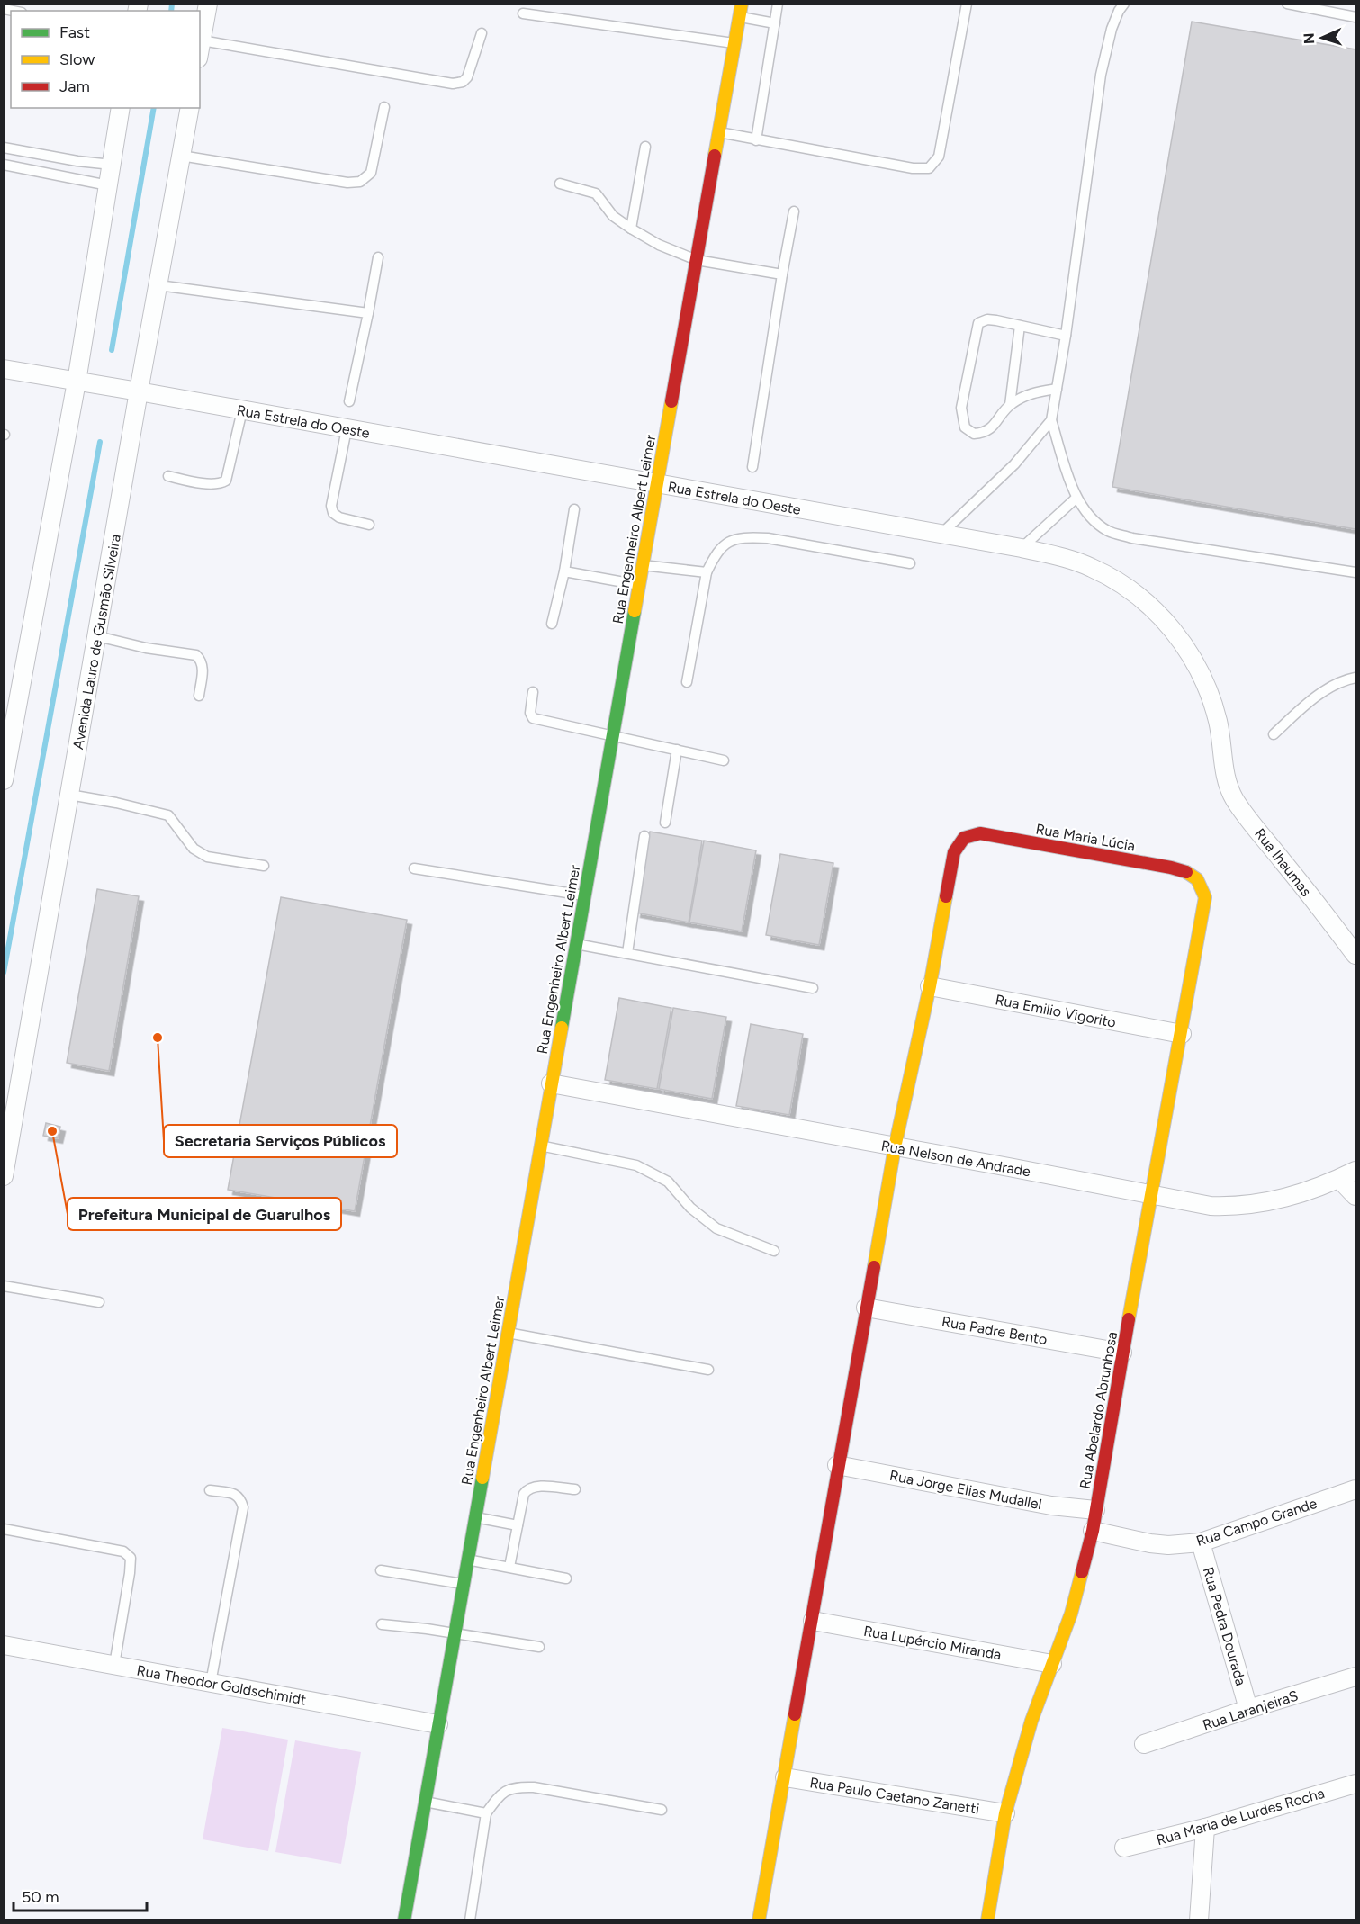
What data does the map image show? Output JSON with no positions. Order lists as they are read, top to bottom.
{
  "streets": {
    "street": [
      "Rua Estrela do Oeste",
      "Rua Engenheiro Albert Leimer",
      "Avenida Lauro de Gusmão Silveira",
      "Rua Maria Lúcia",
      "Rua Ihaumas",
      "Rua Emilio Vigorito",
      "Rua Nelson de Andrade",
      "Rua Padre Bento",
      "Rua Abelardo Abrunhosa",
      "Rua Jorge Elias Mudallel",
      "Rua Campo Grande",
      "Rua Pedra Dourada",
      "Rua Lupércio Miranda",
      "Rua Theodor Goldschimidt",
      "Rua LaranjeiraS",
      "Rua Paulo Caetano Zanetti",
      "Rua Maria de Lurdes Rocha"
    ]
  },
  "crossings": [
    ["Rua Estrela do Oeste", "Rua Engenheiro Albert Leimer"],
    ["Rua Estrela do Oeste", "Avenida Lauro de Gusmão Silveira"],
    ["Rua Estrela do Oeste", "Rua Ihaumas"],
    ["Rua Engenheiro Albert Leimer", "Rua Nelson de Andrade"],
    ["Rua Engenheiro Albert Leimer", "Rua Theodor Goldschimidt"],
    ["Rua Maria Lúcia", "Rua Emilio Vigorito"],
    ["Rua Maria Lúcia", "Rua Abelardo Abrunhosa"],
    ["Rua Emilio Vigorito", "Rua Abelardo Abrunhosa"],
    ["Rua Nelson de Andrade", "Rua Abelardo Abrunhosa"],
    ["Rua Padre Bento", "Rua Abelardo Abrunhosa"],
    ["Rua Abelardo Abrunhosa", "Rua Jorge Elias Mudallel"],
    ["Rua Abelardo Abrunhosa", "Rua Campo Grande"],
    ["Rua Abelardo Abrunhosa", "Rua Lupércio Miranda"],
    ["Rua Abelardo Abrunhosa", "Rua Paulo Caetano Zanetti"],
    ["Rua Campo Grande", "Rua Pedra Dourada"],
    ["Rua Pedra Dourada", "Rua LaranjeiraS"]
  ],
  "places": ["Secretaria Serviços Públicos", "Prefeitura Municipal de Guarulhos"],
  "legend": ["Fast", "Slow", "Jam"],
  "scale_bar": "50 m",
  "north": "left"
}
